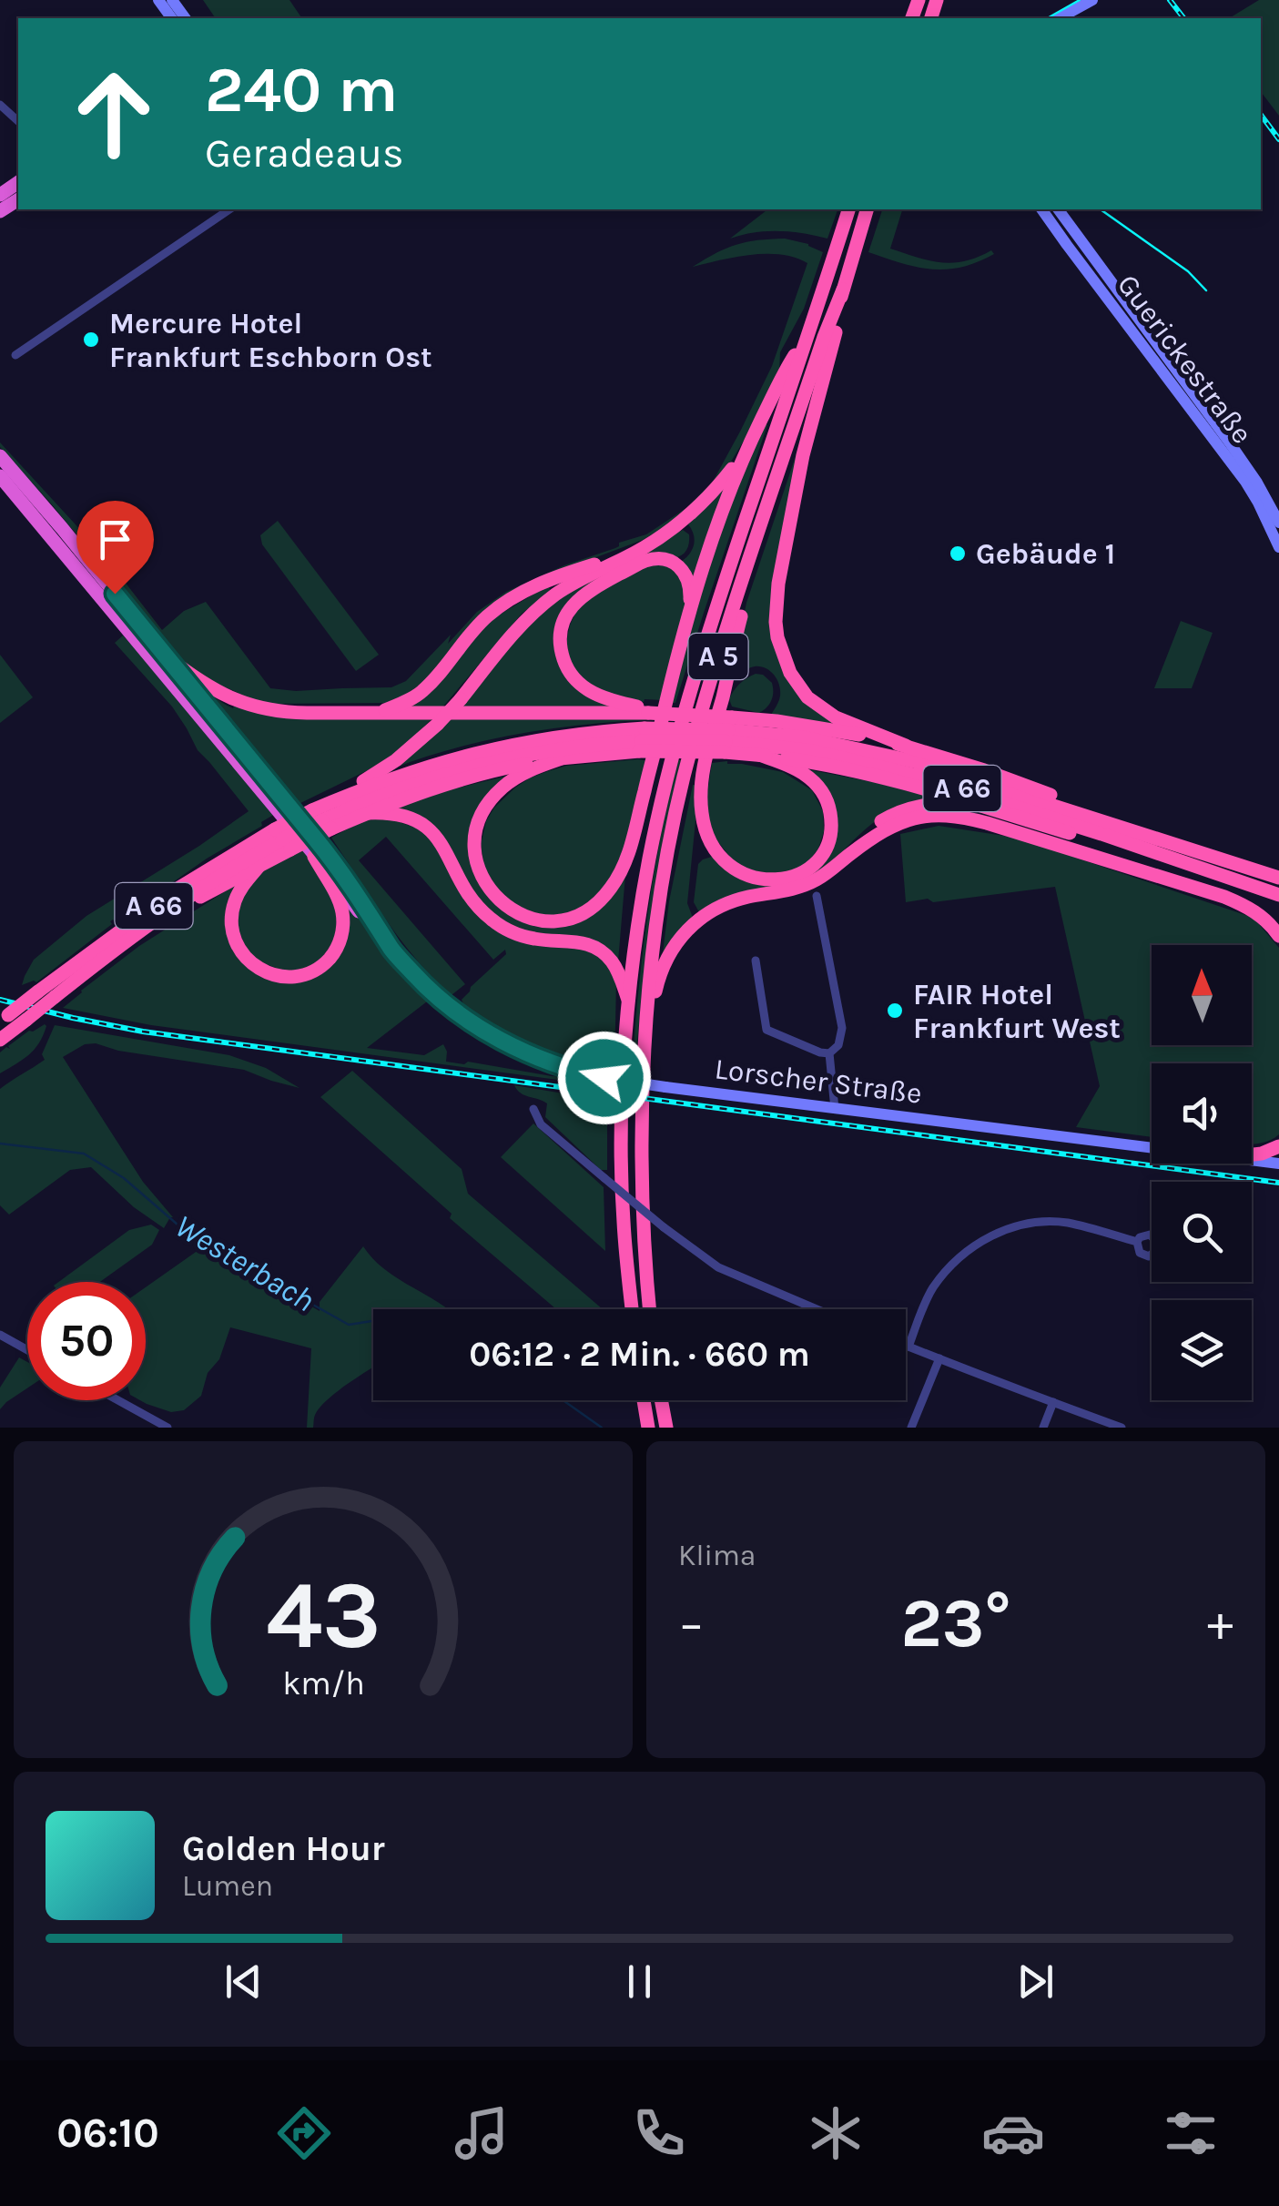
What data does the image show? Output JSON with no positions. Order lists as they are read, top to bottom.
{
  "streets": {
    "highway": ["A 5", "A 66"],
    "main road": ["Guerickestraße", "Lorscher Straße"]
  },
  "water": ["Westerbach"],
  "places": ["Mercure Hotel Frankfurt Eschborn Ost", "Gebäude 1", "FAIR Hotel Frankfurt West"],
  "north": "top",
  "page": {
    "turn": ["240 m", "Geradeaus"],
    "limit": "50",
    "trip": "06:12 · 2 Min. · 660 m",
    "tile": "Klima",
    "heat": ["−", "23°", "+"],
    "song": ["Golden Hour", "Lumen"],
    "tabs": "06:10",
    "gauge": ["43", "km/h"]
  }
}
